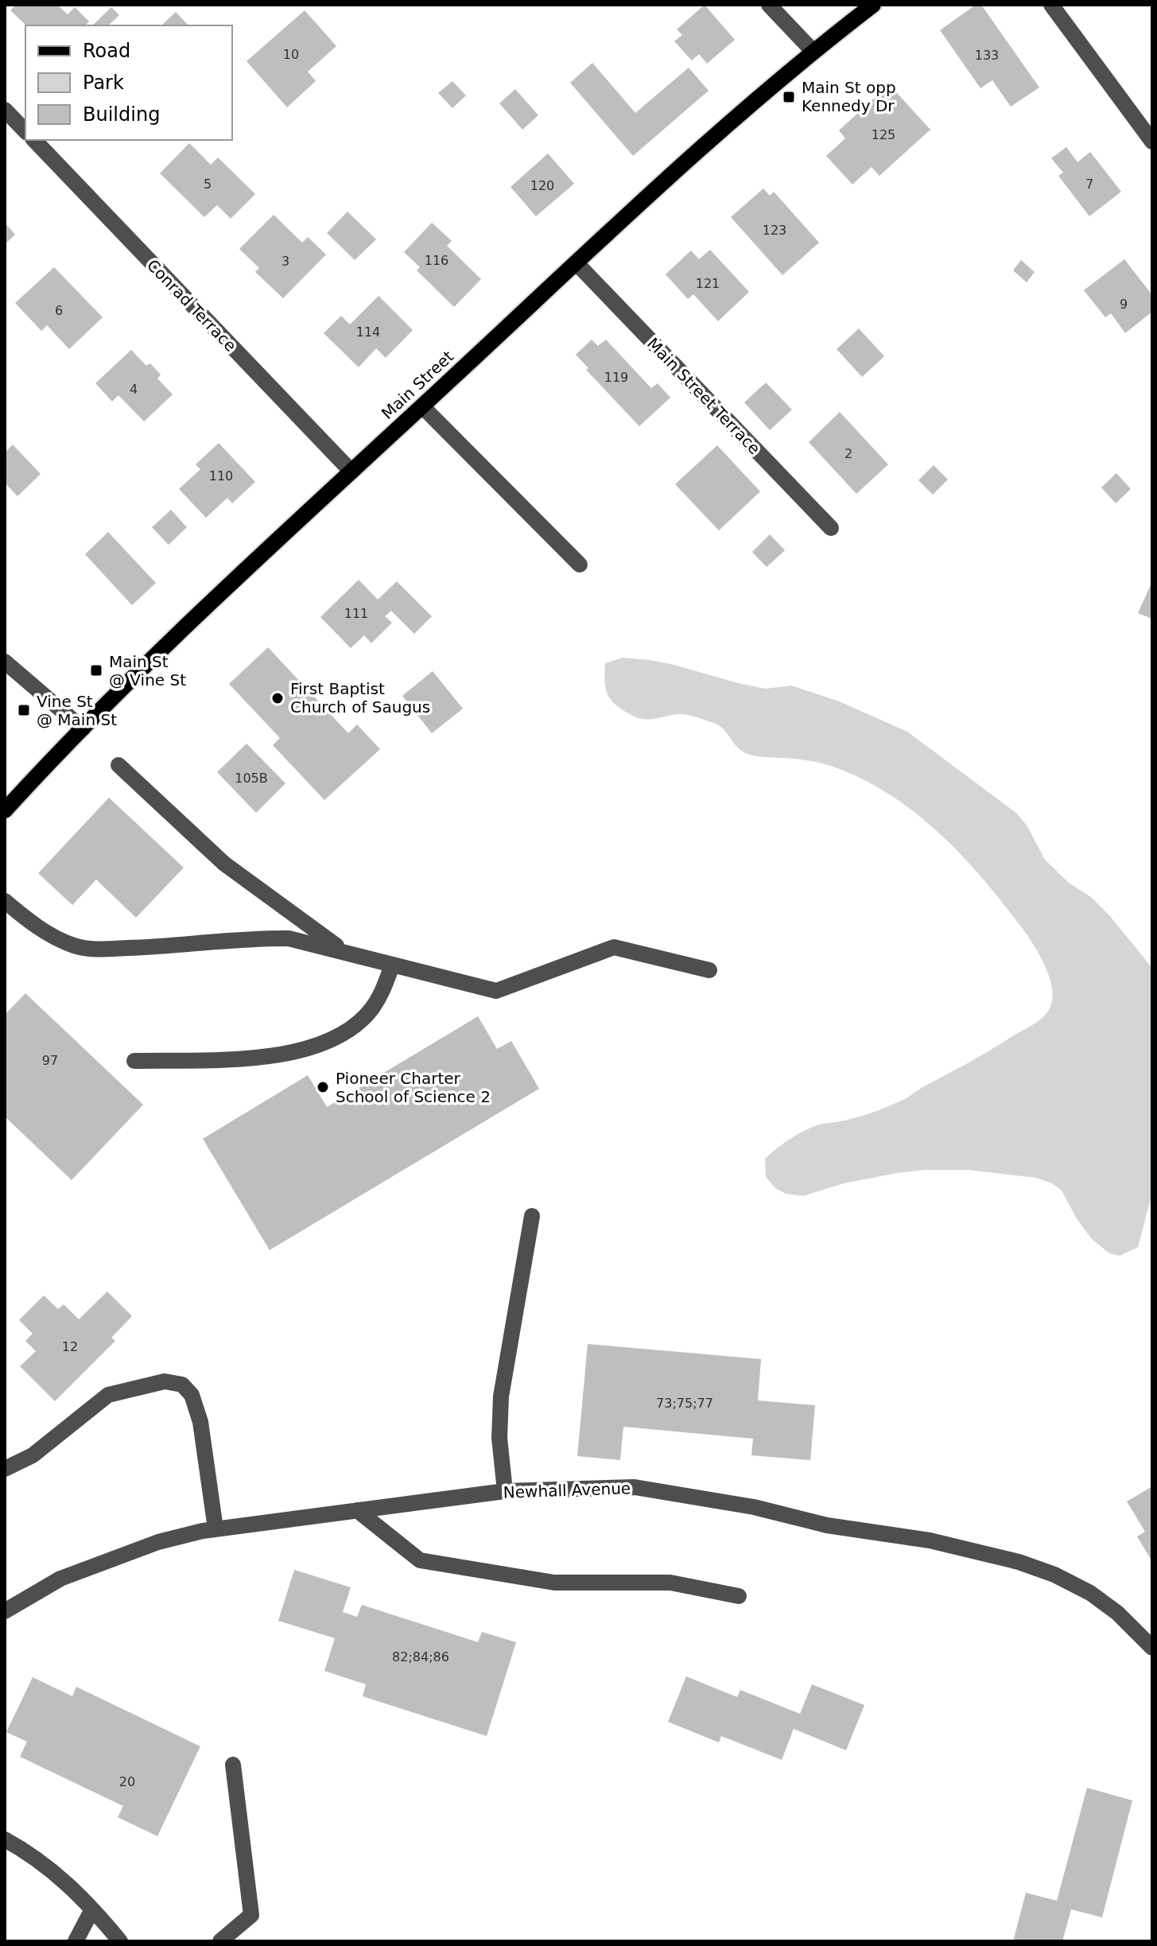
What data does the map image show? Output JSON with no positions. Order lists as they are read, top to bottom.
{
  "streets": {
    "main road": ["Main Street"],
    "street": ["Conrad Terrace", "Main Street Terrace", "Newhall Avenue"]
  },
  "crossings": [
    ["Conrad Terrace", "Main Street"],
    ["Main Street", "Main Street Terrace"]
  ],
  "places": {
    "transit": ["Main St opp Kennedy Dr", "Main St @ Vine St", "Vine St @ Main St"],
    "other": ["First Baptist Church of Saugus", "Pioneer Charter School of Science 2"]
  },
  "house_numbers": [
    "10",
    "133",
    "125",
    "5",
    "7",
    "120",
    "123",
    "116",
    "3",
    "121",
    "9",
    "6",
    "114",
    "119",
    "4",
    "2",
    "110",
    "111",
    "105B",
    "97",
    "12",
    "73;75;77",
    "82;84;86",
    "20"
  ],
  "legend": ["Road", "Park", "Building"]
}
